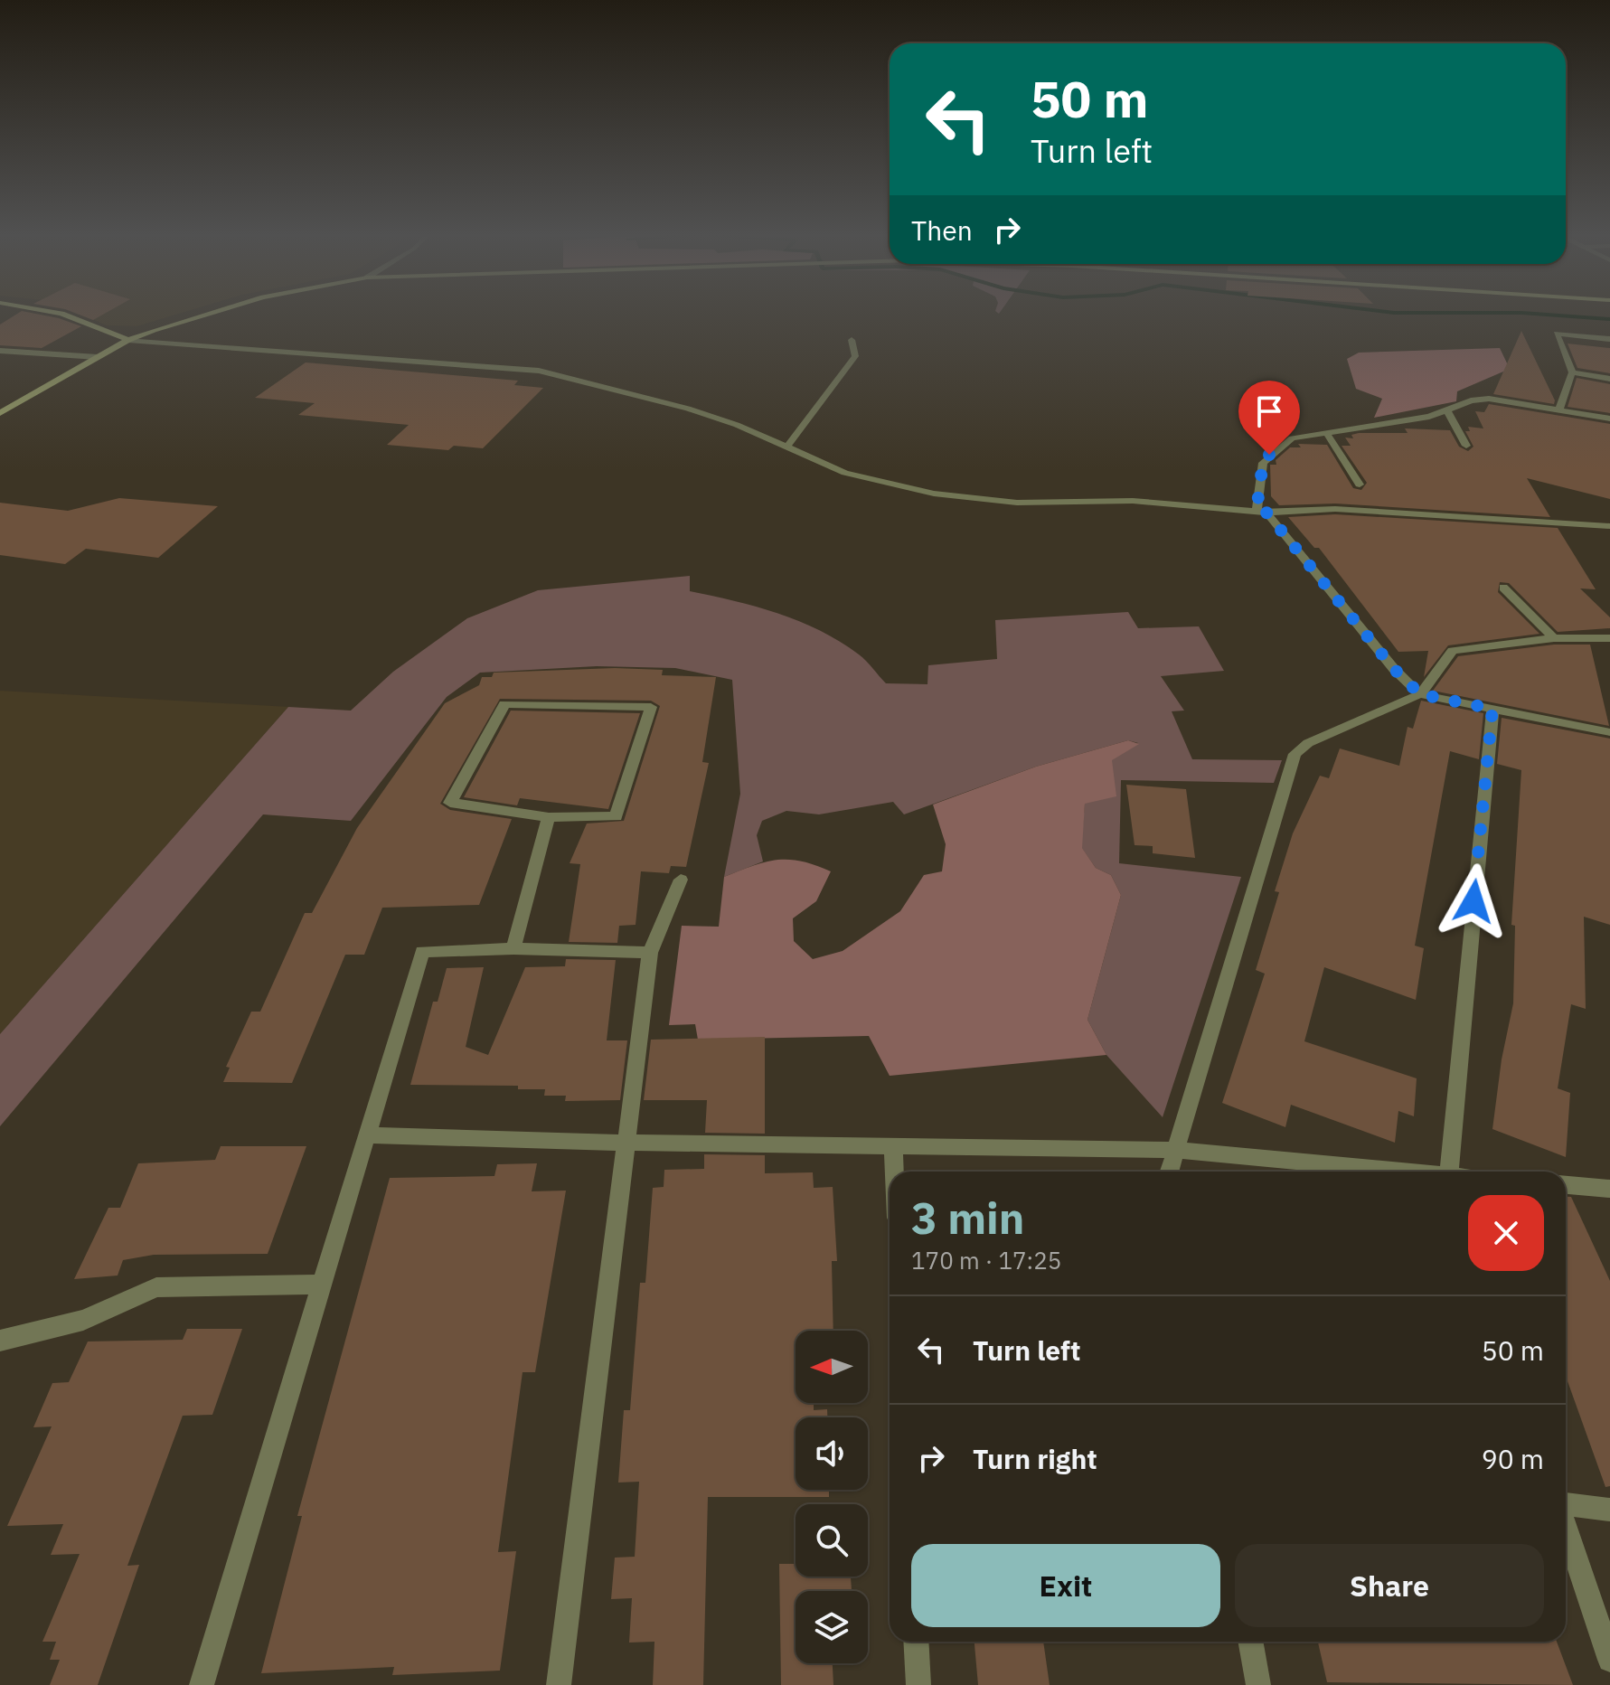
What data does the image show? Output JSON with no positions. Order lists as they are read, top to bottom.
{
  "north": "left",
  "page": {
    "turn": ["50 m", "Turn left"],
    "then": "Then",
    "heading": ["3 min", "170 m · 17:25"],
    "list": [
      {
        "name": "Turn left",
        "value": "50 m"
      },
      {
        "name": "Turn right",
        "value": "90 m"
      }
    ],
    "buttons": ["Exit", "Share"]
  }
}
